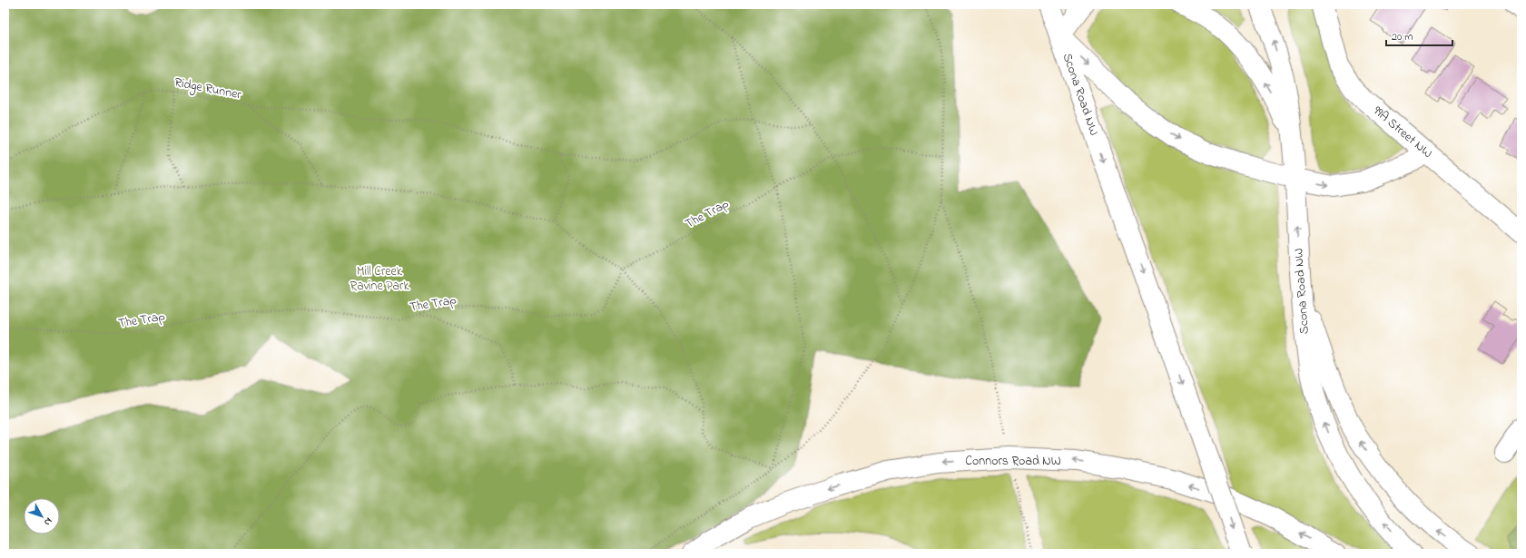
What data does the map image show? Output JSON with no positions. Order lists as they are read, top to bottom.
{
  "streets": {
    "main road": ["Scona Road NW", "99A Street NW", "Connors Road NW"],
    "path": ["Ridge Runner", "The Trap"]
  },
  "one_way": ["Connors Road NW"],
  "parks": ["Mill Creek Ravine Park"],
  "scale_bar": "20 m",
  "north": "bottom right"
}
